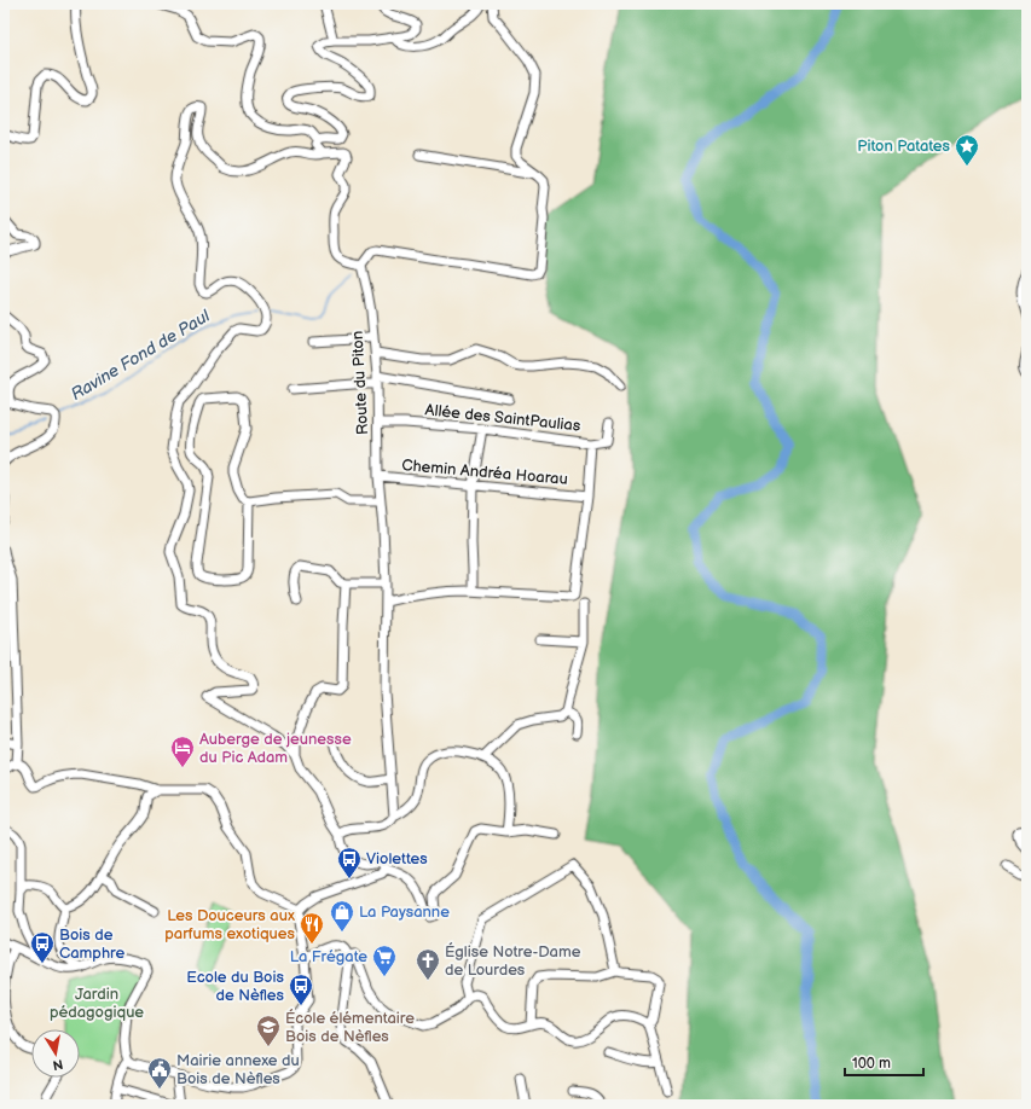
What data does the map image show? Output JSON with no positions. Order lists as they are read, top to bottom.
{
  "streets": {
    "street": ["Route du Piton", "Allée des SaintPaulias", "Chemin Andréa Hoarau"]
  },
  "crossings": [
    ["Route du Piton", "Allée des SaintPaulias"],
    ["Route du Piton", "Chemin Andréa Hoarau"]
  ],
  "water": ["Ravine Fond de Paul"],
  "parks": ["Jardin pédagogique"],
  "places": {
    "place": ["Piton Patates"],
    "hotel": ["Auberge de jeunesse du Pic Adam"],
    "bus stop": ["Violettes", "Bois de Camphre", "Ecole du Bois de Nèfles"],
    "shop": ["La Paysanne"],
    "restaurant": ["Les Douceurs aux parfums exotiques"],
    "supermarket": ["La Frégate"],
    "church": ["Église Notre-Dame de Lourdes"],
    "school or university": ["École élémentaire Bois de Nèfles"],
    "public building": ["Mairie annexe du Bois de Nèfles"]
  },
  "scale_bar": "100 m",
  "north": "bottom"
}
